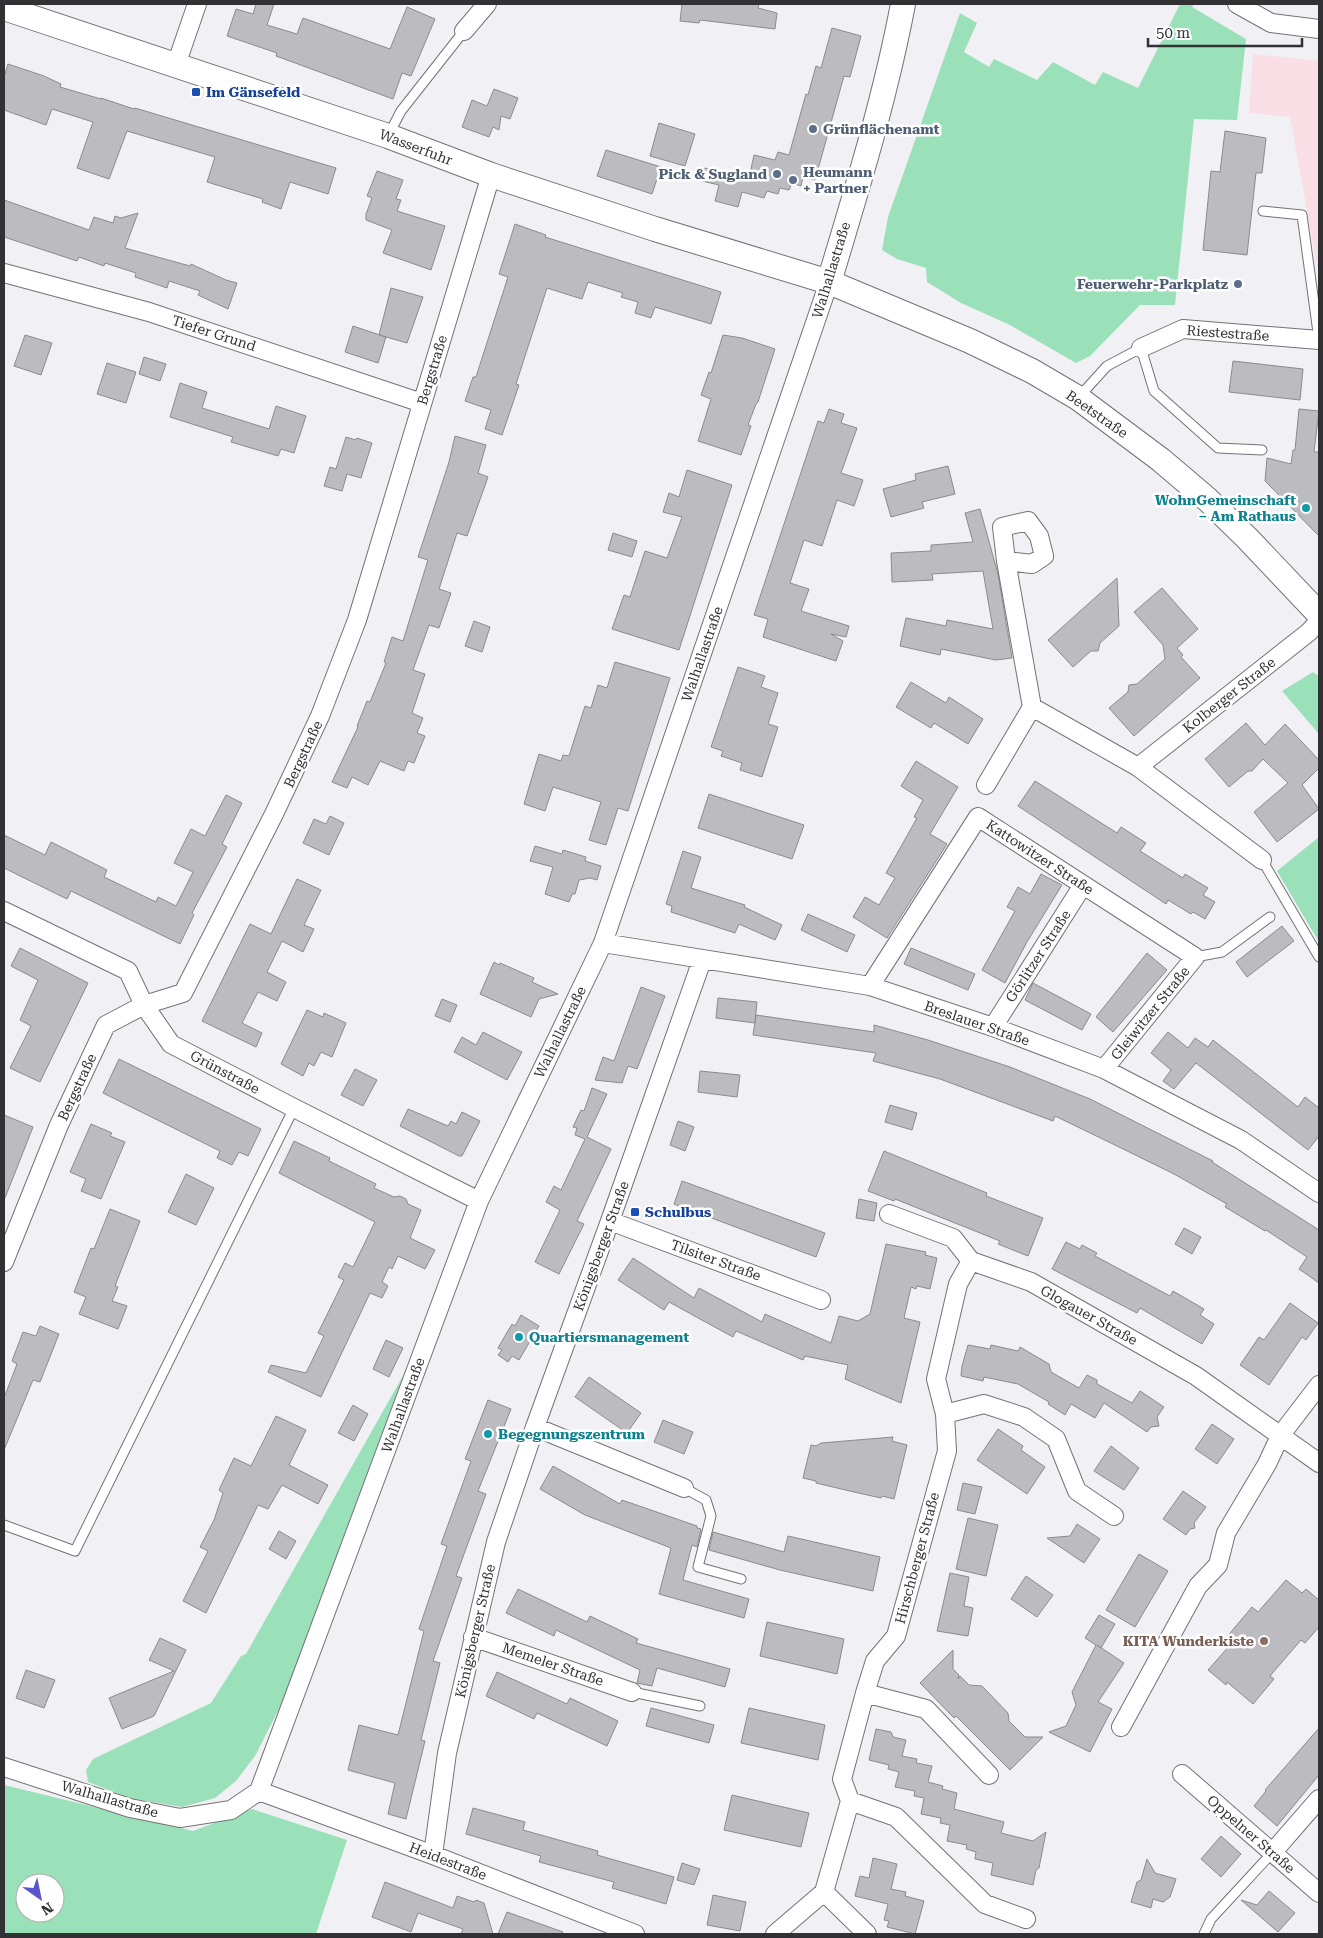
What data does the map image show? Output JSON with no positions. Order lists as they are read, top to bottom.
{
  "streets": {
    "main road": ["Wasserfuhr", "Walhallastraße", "Beetstraße"],
    "street": [
      "Tiefer Grund",
      "Riestestraße",
      "Bergstraße",
      "Kolberger Straße",
      "Kattowitzer Straße",
      "Görlitzer Straße",
      "Gleiwitzer Straße",
      "Breslauer Straße",
      "Grünstraße",
      "Königsberger Straße",
      "Tilsiter Straße",
      "Glogauer Straße",
      "Hirschberger Straße",
      "Memeler Straße",
      "Oppelner Straße",
      "Heidestraße"
    ]
  },
  "crossings": [
    ["Wasserfuhr", "Walhallastraße"],
    ["Wasserfuhr", "Bergstraße"],
    ["Wasserfuhr", "Beetstraße"],
    ["Walhallastraße", "Beetstraße"],
    ["Walhallastraße", "Breslauer Straße"],
    ["Walhallastraße", "Grünstraße"],
    ["Walhallastraße", "Heidestraße"],
    ["Tiefer Grund", "Bergstraße"],
    ["Bergstraße", "Grünstraße"],
    ["Kattowitzer Straße", "Görlitzer Straße"],
    ["Kattowitzer Straße", "Gleiwitzer Straße"],
    ["Kattowitzer Straße", "Breslauer Straße"],
    ["Görlitzer Straße", "Breslauer Straße"],
    ["Gleiwitzer Straße", "Breslauer Straße"],
    ["Breslauer Straße", "Königsberger Straße"],
    ["Königsberger Straße", "Tilsiter Straße"],
    ["Königsberger Straße", "Memeler Straße"],
    ["Königsberger Straße", "Heidestraße"],
    ["Glogauer Straße", "Hirschberger Straße"]
  ],
  "places": {
    "transit": ["Im Gänsefeld", "Schulbus"],
    "other": [
      "Grünflächenamt",
      "Pick & Sugland",
      "Heumann + Partner",
      "Feuerwehr-Parkplatz",
      "WohnGemeinschaft – Am Rathaus",
      "Quartiersmanagement",
      "Begegnungszentrum",
      "KITA Wunderkiste"
    ]
  },
  "scale_bar": "50 m",
  "north": "bottom right"
}
